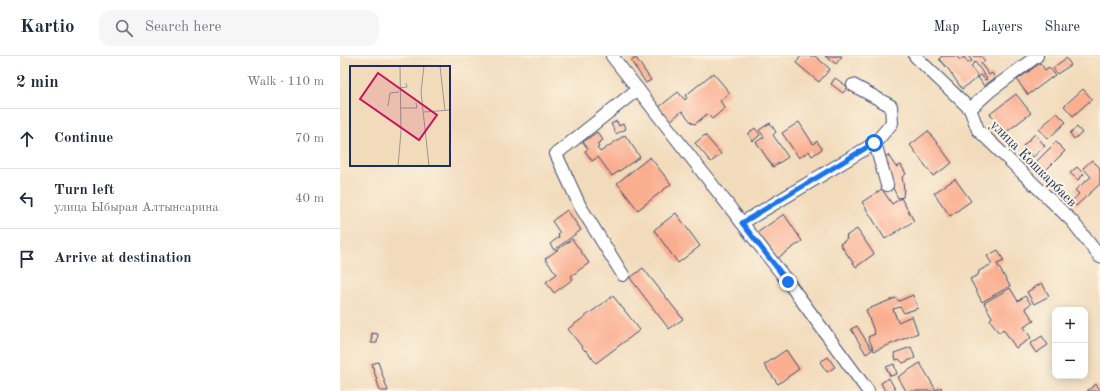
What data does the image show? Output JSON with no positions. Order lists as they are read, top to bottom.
{
  "streets": {
    "street": ["улица Кошкарбаев"]
  },
  "page": {
    "header": "Kartio",
    "search": "Search here",
    "nav": ["Map", "Layers", "Share"],
    "heading": ["2 min", "Walk · 110 m"],
    "list": [
      ["Continue", "70 m"],
      ["Turn left", "улица Ыбырая Алтынсарина", "40 m"],
      "Arrive at destination"
    ],
    "map_buttons": ["+", "−"]
  }
}
